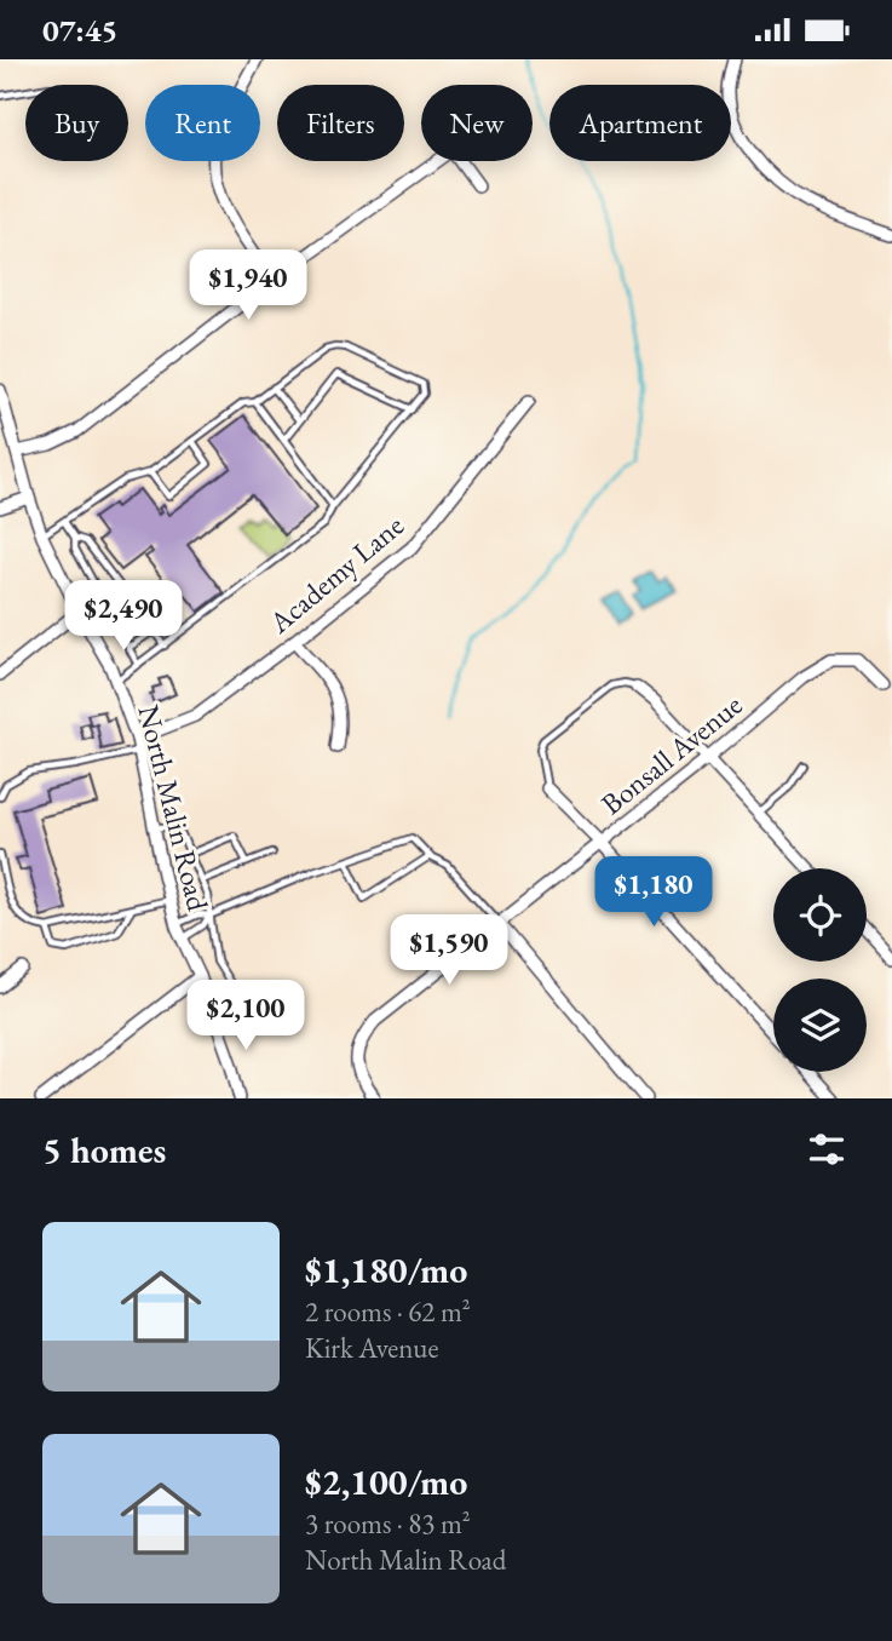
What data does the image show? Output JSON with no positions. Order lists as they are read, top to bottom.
{
  "streets": {
    "street": ["Academy Lane", "Bonsall Avenue", "North Malin Road"]
  },
  "crossings": [
    ["Academy Lane", "North Malin Road"]
  ],
  "page": {
    "status": "07:45",
    "chip": [
      "Buy",
      "Rent",
      "Filters",
      "New",
      "Apartment"
    ],
    "price": [
      "$1,940",
      "$2,490",
      "$1,180",
      "$1,590",
      "$2,100"
    ],
    "heading": "5 homes",
    "list": [
      {
        "name": "$1,180/mo",
        "note": "2 rooms · 62 m² · Kirk Avenue"
      },
      {
        "name": "$2,100/mo",
        "note": "3 rooms · 83 m² · North Malin Road"
      }
    ]
  }
}
